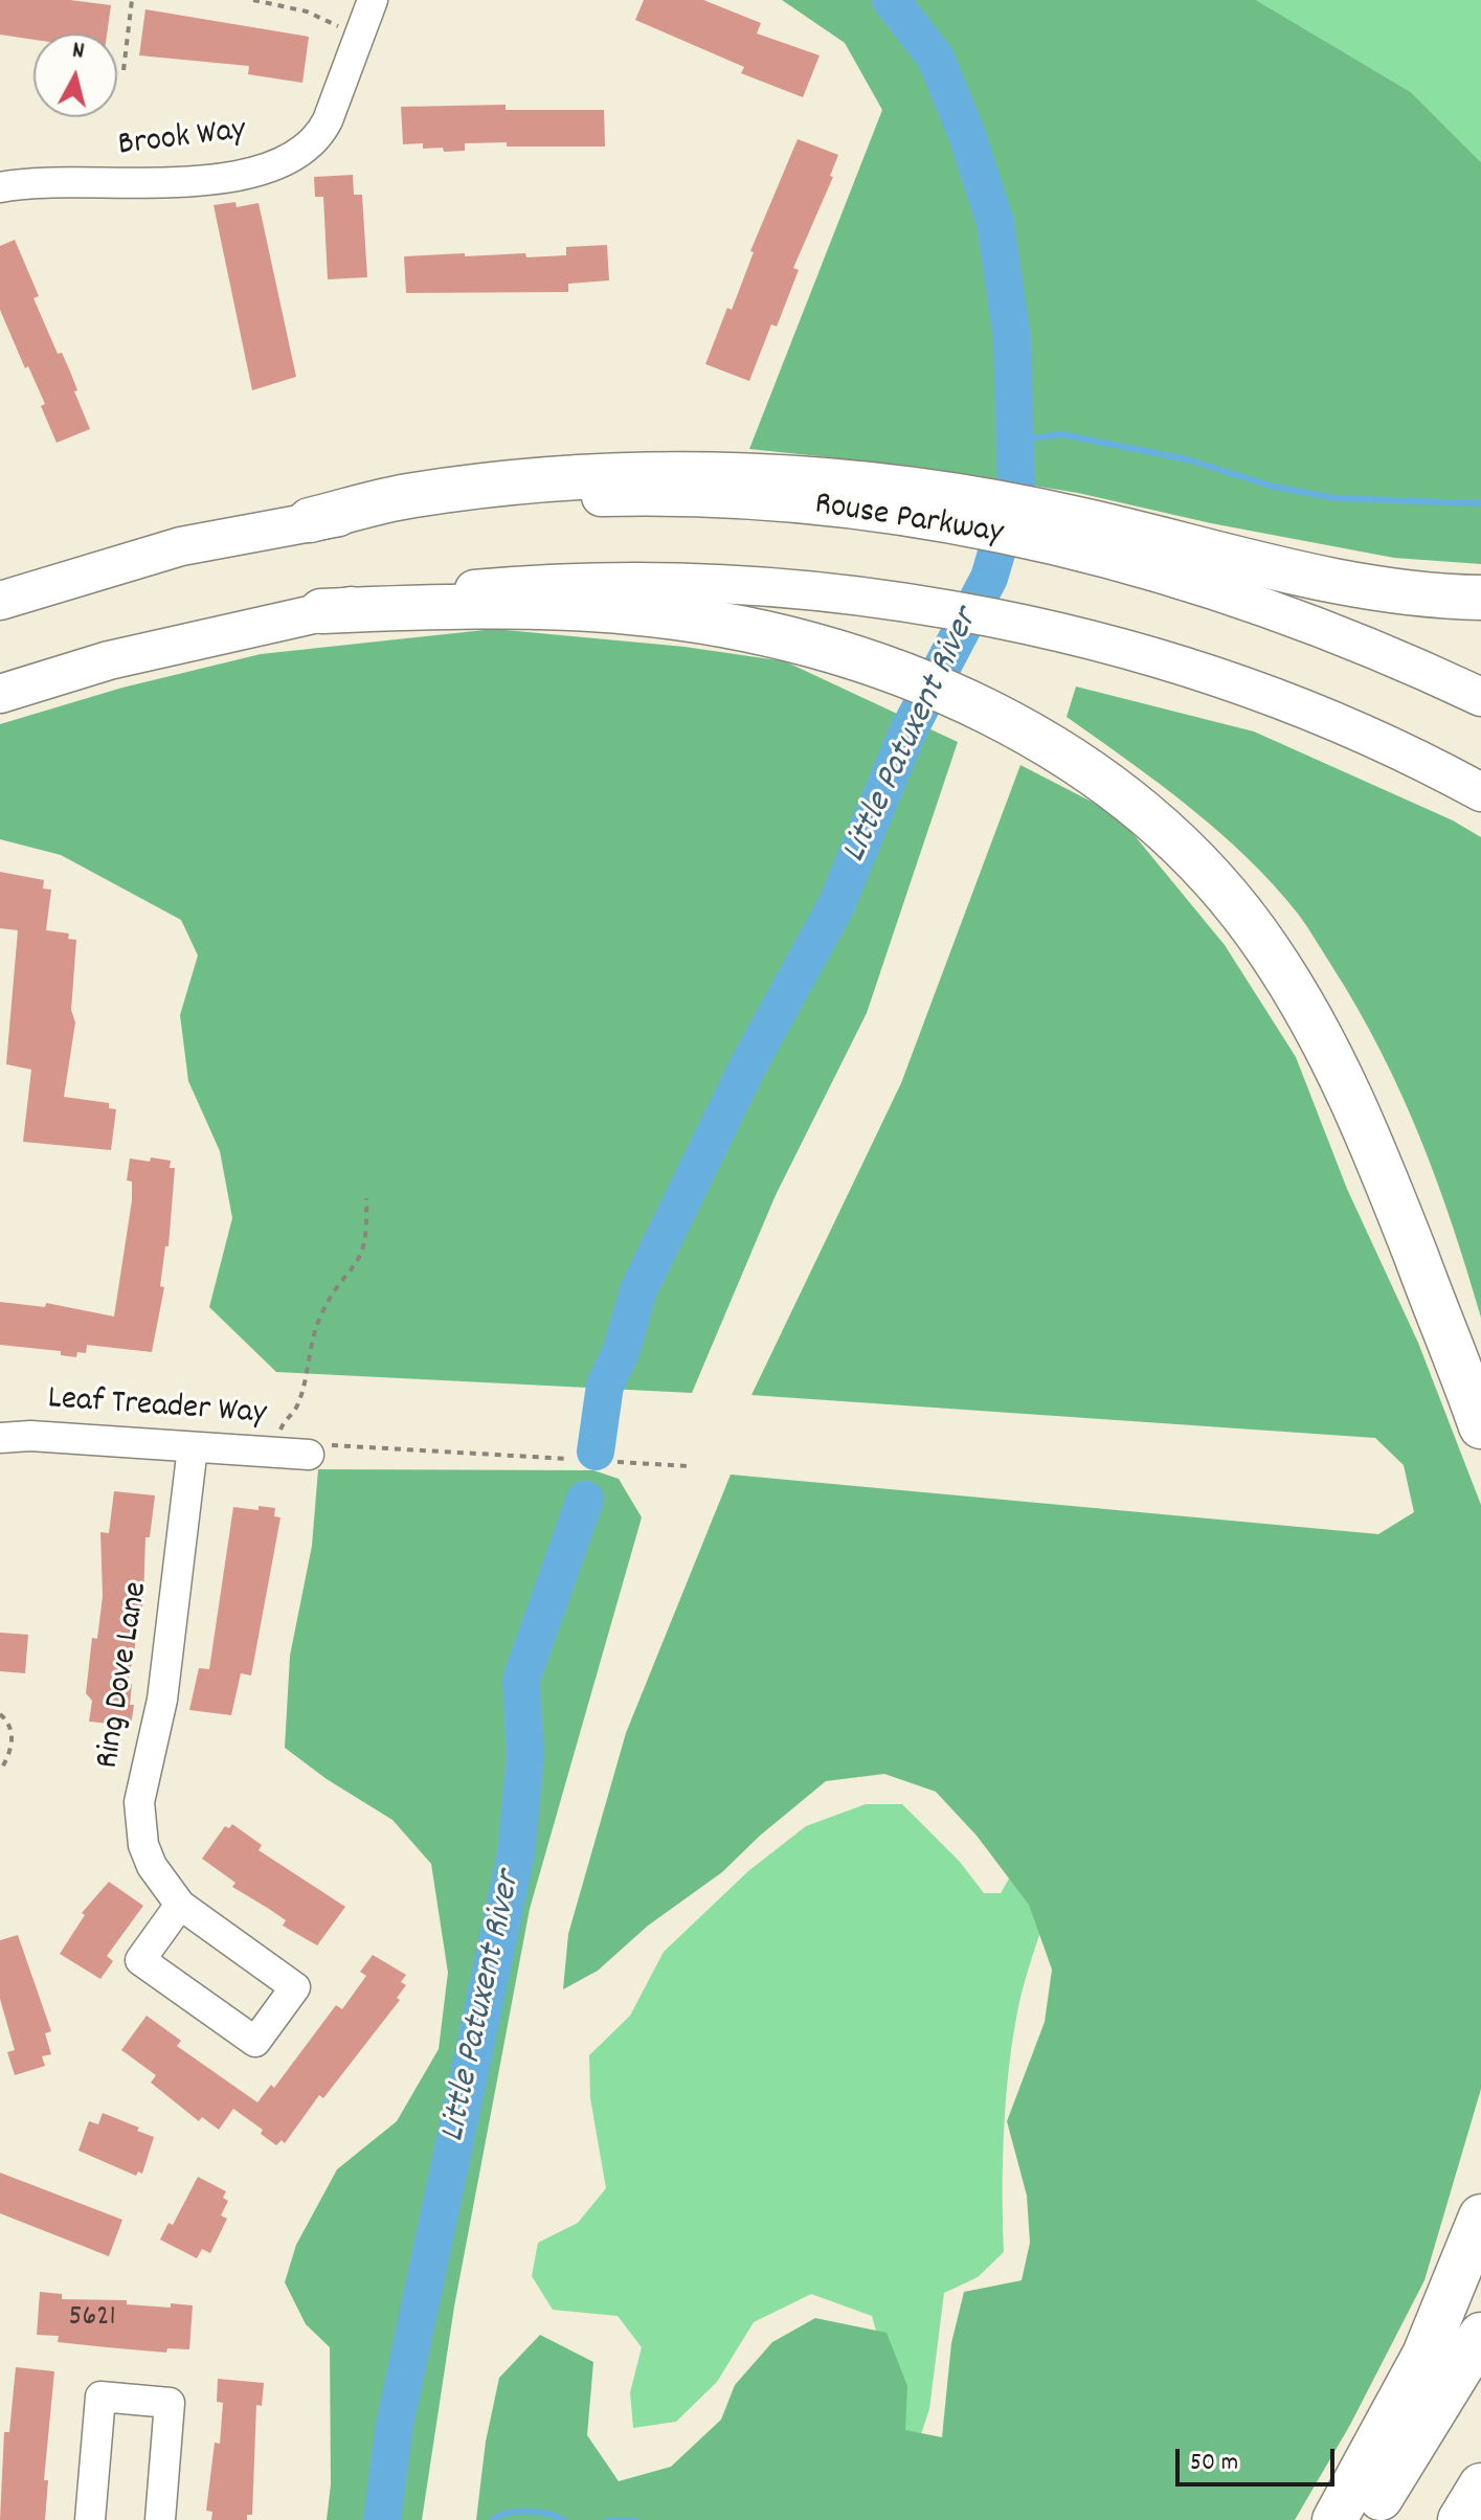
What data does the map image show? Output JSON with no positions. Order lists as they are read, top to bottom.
{
  "streets": {
    "main road": ["Rouse Parkway"],
    "street": ["Brook Way", "Leaf Treader Way", "Ring Dove Lane"]
  },
  "crossings": [
    ["Leaf Treader Way", "Ring Dove Lane"]
  ],
  "water": ["Little Patuxent River"],
  "house_numbers": ["5621"],
  "scale_bar": "50 m",
  "north": "top"
}
